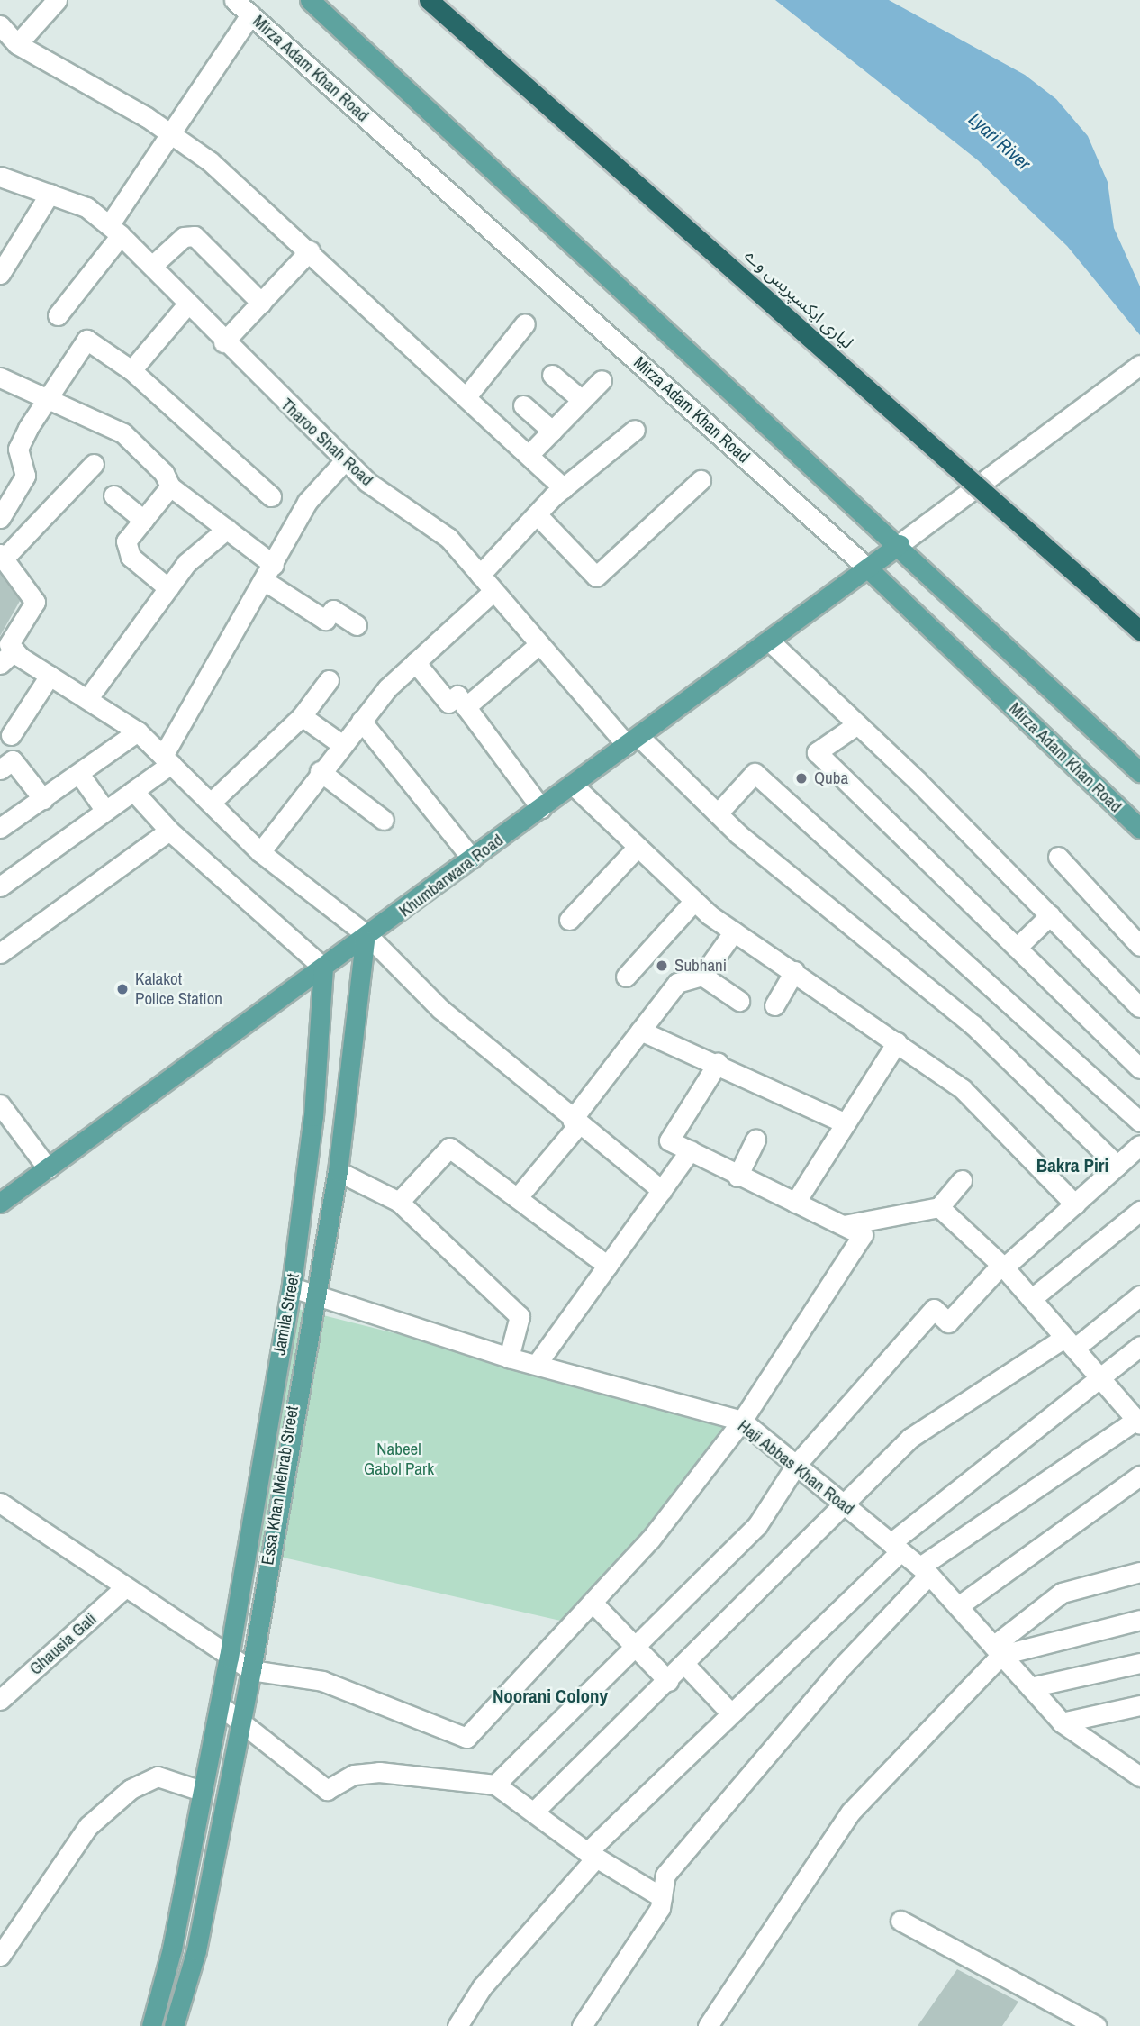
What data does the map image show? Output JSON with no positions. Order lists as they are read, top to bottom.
{
  "streets": {
    "highway": ["لیاری ایکسپریس وے"],
    "main road": [
      "Mirza Adam Khan Road",
      "Khumbarwara Road",
      "Jamila Street",
      "Essa Khan Mehrab Street"
    ],
    "street": ["Tharoo Shah Road", "Haji Abbas Khan Road", "Ghausia Gali"]
  },
  "crossings": [
    ["Mirza Adam Khan Road", "Khumbarwara Road"],
    ["Tharoo Shah Road", "Khumbarwara Road"],
    ["Khumbarwara Road", "Jamila Street"],
    ["Khumbarwara Road", "Essa Khan Mehrab Street"],
    ["Jamila Street", "Haji Abbas Khan Road"],
    ["Haji Abbas Khan Road", "Essa Khan Mehrab Street"]
  ],
  "districts": ["Bakra Piri", "Noorani Colony"],
  "water": ["Lyari River"],
  "parks": ["Nabeel Gabol Park"],
  "places": ["Quba", "Subhani", "Kalakot Police Station"]
}
